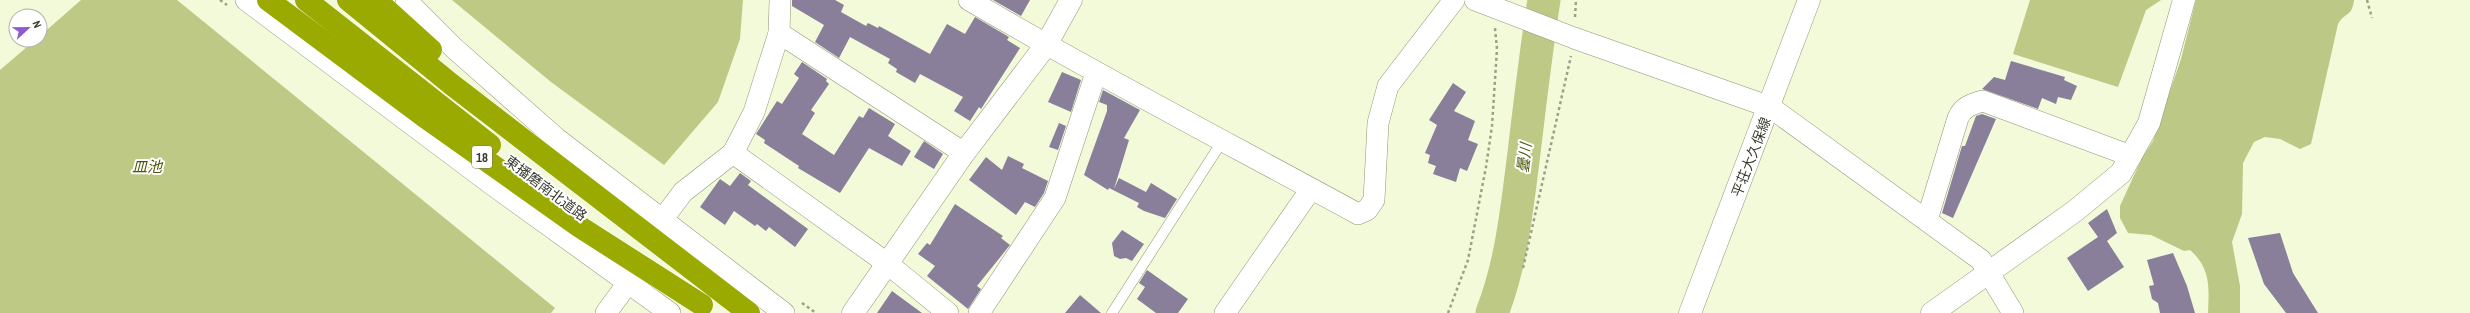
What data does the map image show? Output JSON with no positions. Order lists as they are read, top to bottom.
{
  "streets": {
    "highway": ["18", "東播磨南北道路"],
    "street": ["平荘大久保線"]
  },
  "crossings": [
    ["18", "東播磨南北道路"]
  ],
  "water": ["曇川", "皿池"],
  "north": "right"
}
